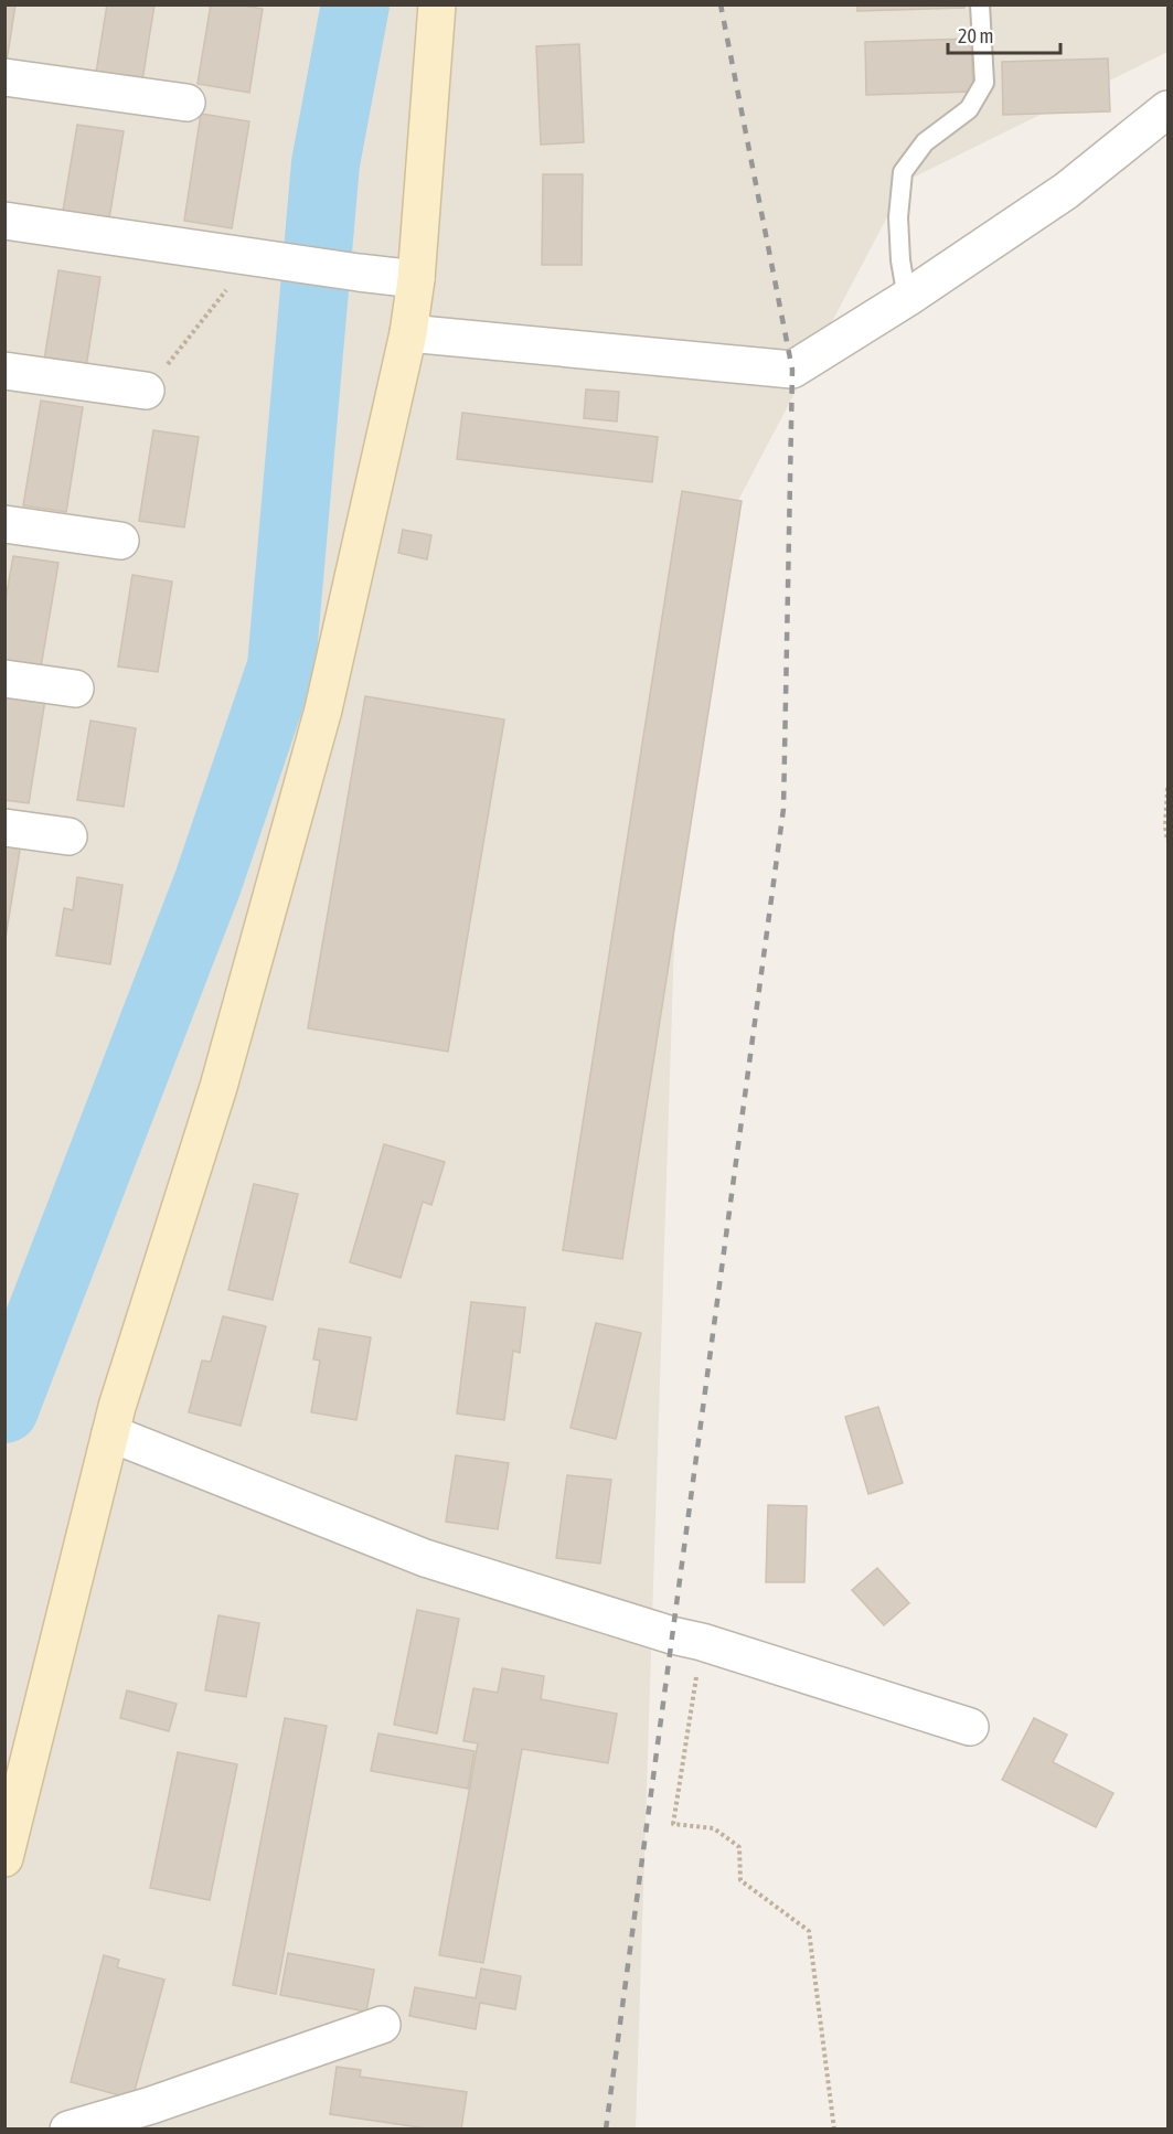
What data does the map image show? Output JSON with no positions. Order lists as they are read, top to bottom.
{
  "scale_bar": "20 m"
}
